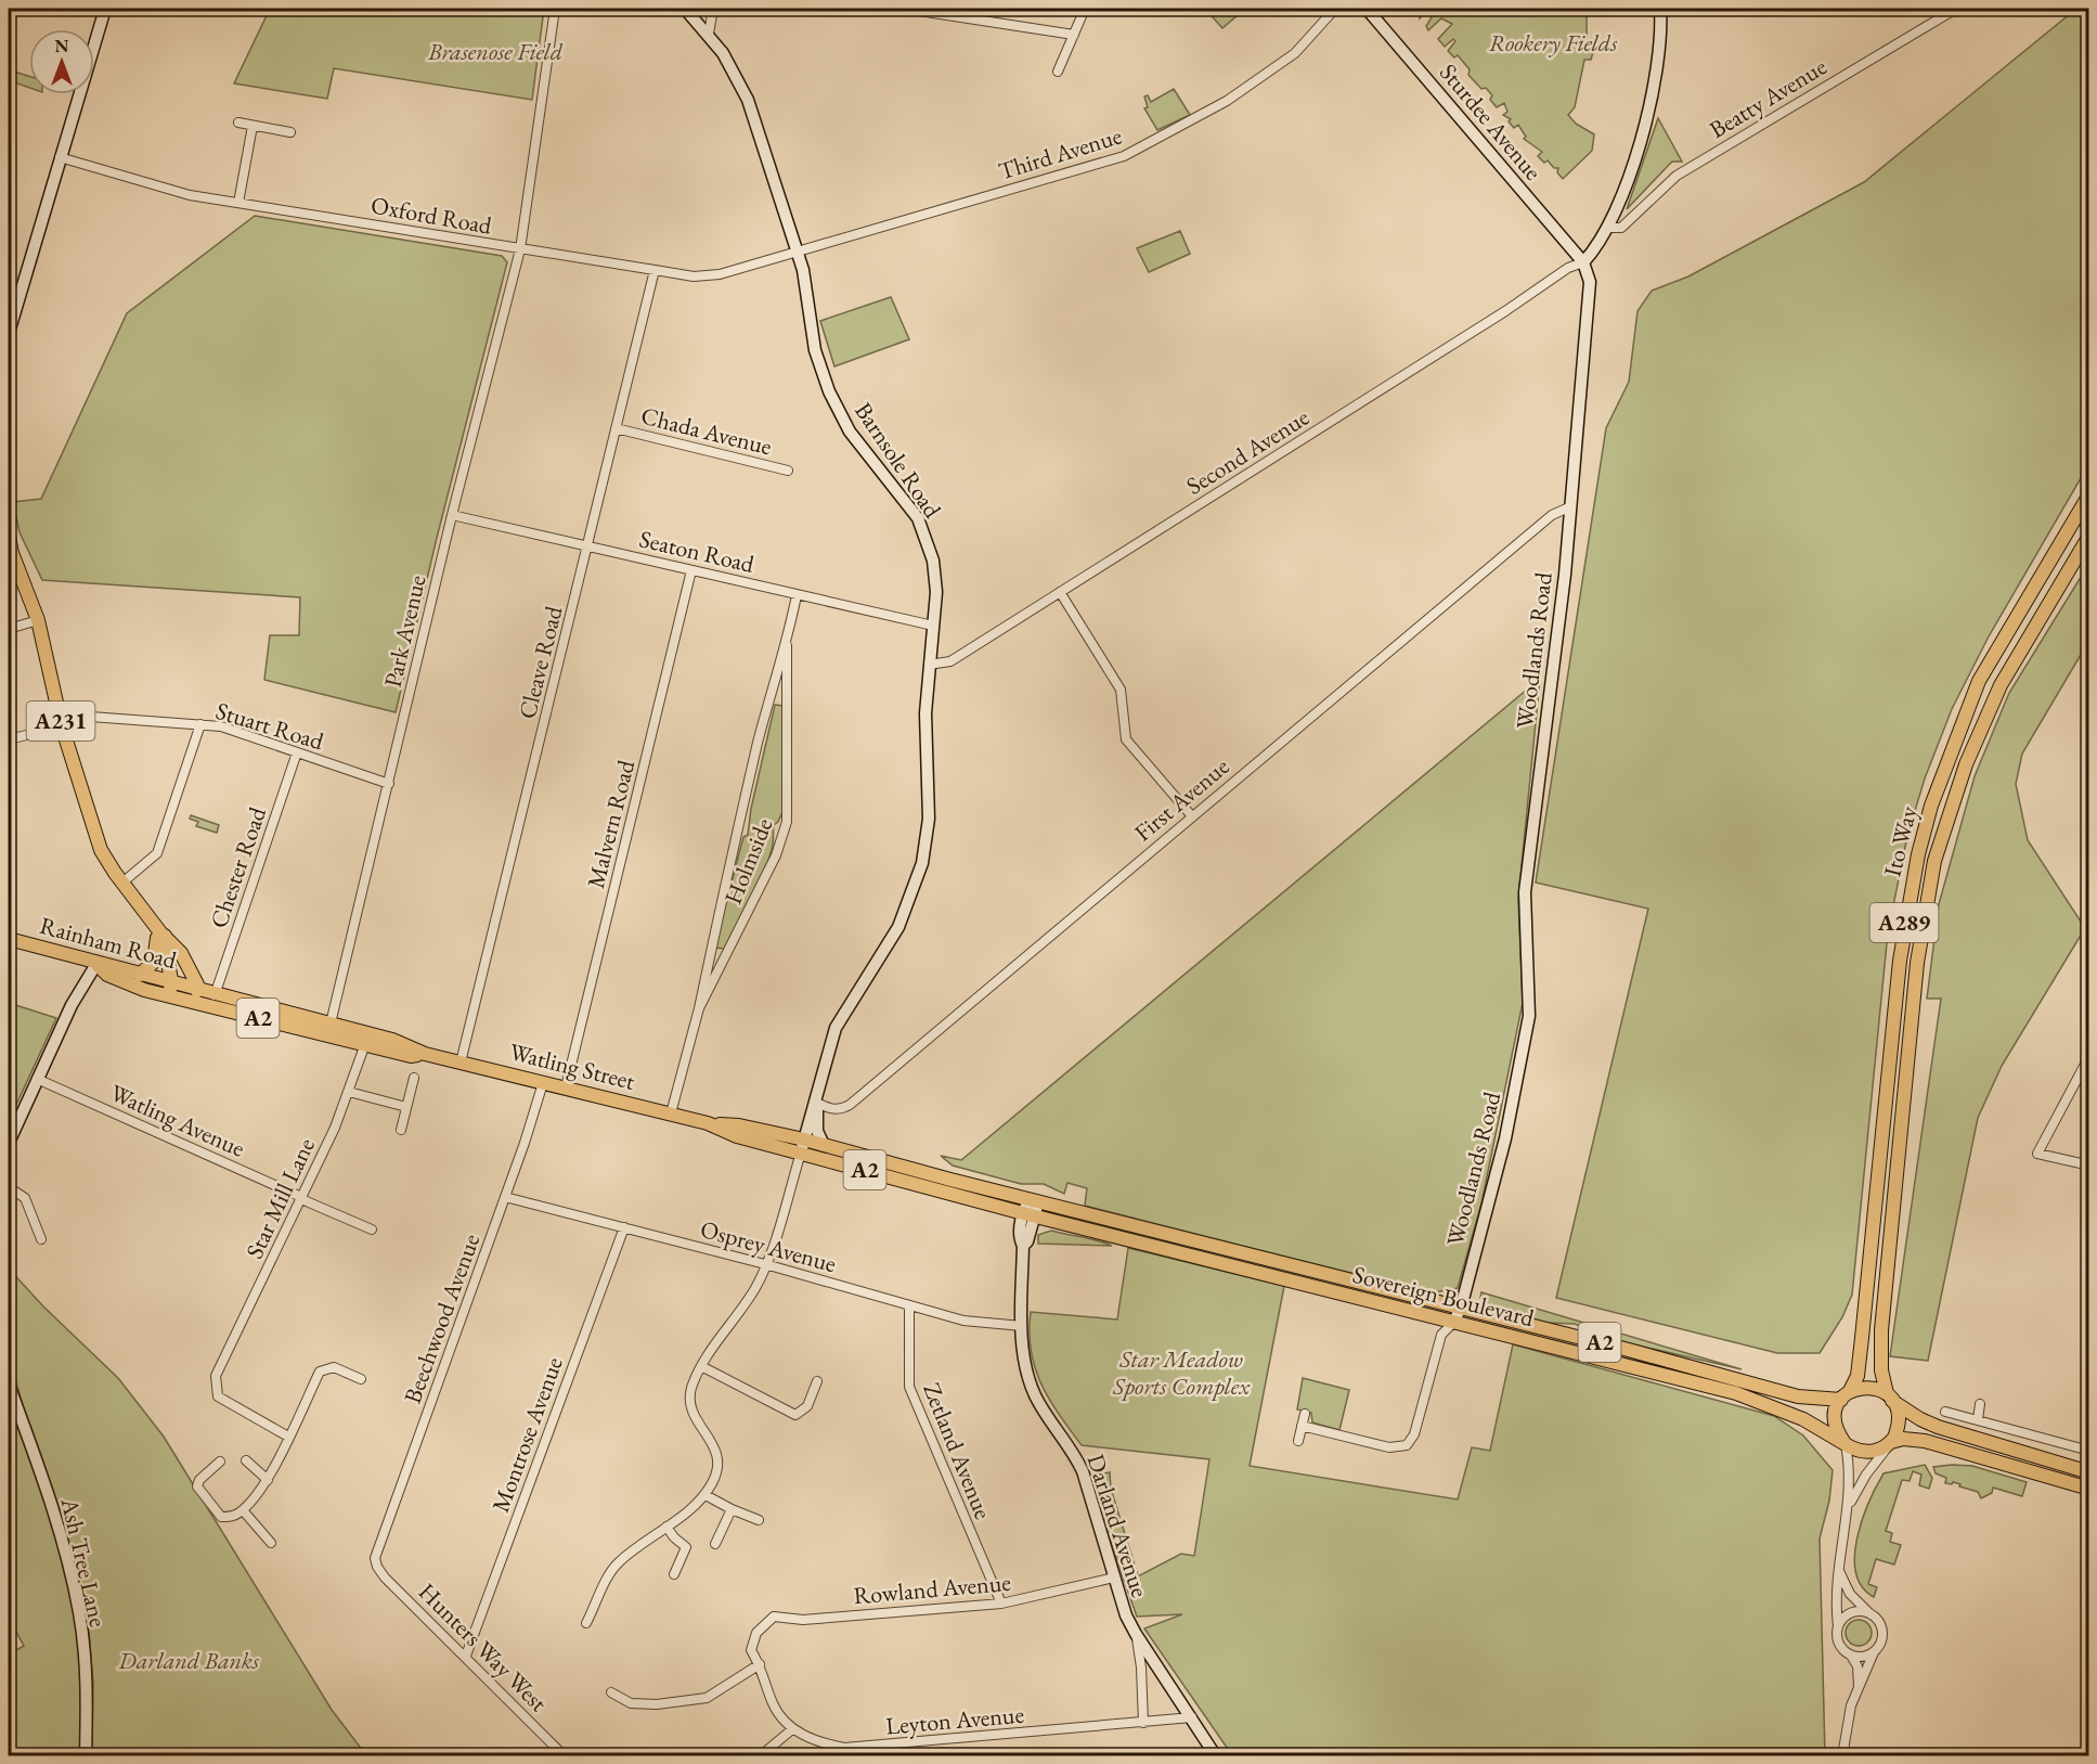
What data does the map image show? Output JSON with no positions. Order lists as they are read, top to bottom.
{
  "streets": {
    "main road": [
      "A231",
      "Ito Way",
      "A289",
      "Rainham Road",
      "A2",
      "Watling Street",
      "Sovereign Boulevard"
    ],
    "street": [
      "Beatty Avenue",
      "Sturdee Avenue",
      "Third Avenue",
      "Oxford Road",
      "Chada Avenue",
      "Second Avenue",
      "Barnsole Road",
      "Seaton Road",
      "Park Avenue",
      "Woodlands Road",
      "Cleave Road",
      "Stuart Road",
      "First Avenue",
      "Malvern Road",
      "Holmside",
      "Chester Road",
      "Watling Avenue",
      "Star Mill Lane",
      "Osprey Avenue",
      "Beechwood Avenue",
      "Montrose Avenue",
      "Zetland Avenue",
      "Darland Avenue",
      "Ash Tree Lane",
      "Rowland Avenue",
      "Hunters Way West",
      "Leyton Avenue"
    ]
  },
  "crossings": [
    ["Sturdee Avenue", "Second Avenue"],
    ["Sturdee Avenue", "Woodlands Road"],
    ["Third Avenue", "Oxford Road"],
    ["Third Avenue", "Barnsole Road"],
    ["Oxford Road", "Barnsole Road"],
    ["Oxford Road", "Park Avenue"],
    ["Oxford Road", "Cleave Road"],
    ["Chada Avenue", "Cleave Road"],
    ["Second Avenue", "Barnsole Road"],
    ["Second Avenue", "Woodlands Road"],
    ["Barnsole Road", "Seaton Road"],
    ["Barnsole Road", "First Avenue"],
    ["Barnsole Road", "Watling Street"],
    ["Seaton Road", "Park Avenue"],
    ["Seaton Road", "Cleave Road"],
    ["Seaton Road", "Malvern Road"],
    ["Seaton Road", "Holmside"],
    ["Park Avenue", "Stuart Road"],
    ["Park Avenue", "Watling Street"],
    ["Woodlands Road", "First Avenue"],
    ["Woodlands Road", "Sovereign Boulevard"],
    ["Cleave Road", "Watling Street"],
    ["A231", "Stuart Road"],
    ["A231", "Rainham Road"],
    ["A231", "Watling Street"],
    ["Stuart Road", "Chester Road"],
    ["Malvern Road", "Watling Street"],
    ["Ito Way", "Sovereign Boulevard"],
    ["Holmside", "Watling Street"],
    ["Chester Road", "Watling Street"],
    ["Rainham Road", "Watling Street"],
    ["Watling Street", "Star Mill Lane"],
    ["Watling Street", "Sovereign Boulevard"],
    ["Watling Street", "Beechwood Avenue"],
    ["Watling Street", "Darland Avenue"],
    ["Watling Avenue", "Star Mill Lane"],
    ["Osprey Avenue", "Beechwood Avenue"],
    ["Osprey Avenue", "Montrose Avenue"],
    ["Osprey Avenue", "Zetland Avenue"],
    ["Osprey Avenue", "Darland Avenue"],
    ["Sovereign Boulevard", "Darland Avenue"],
    ["Beechwood Avenue", "Hunters Way West"],
    ["Montrose Avenue", "Hunters Way West"],
    ["Zetland Avenue", "Rowland Avenue"],
    ["Darland Avenue", "Rowland Avenue"],
    ["Darland Avenue", "Leyton Avenue"],
    ["Rowland Avenue", "Leyton Avenue"]
  ],
  "parks": [
    "Rookery Fields",
    "Brasenose Field",
    "Star Meadow Sports Complex",
    "Darland Banks"
  ],
  "north": "top"
}
